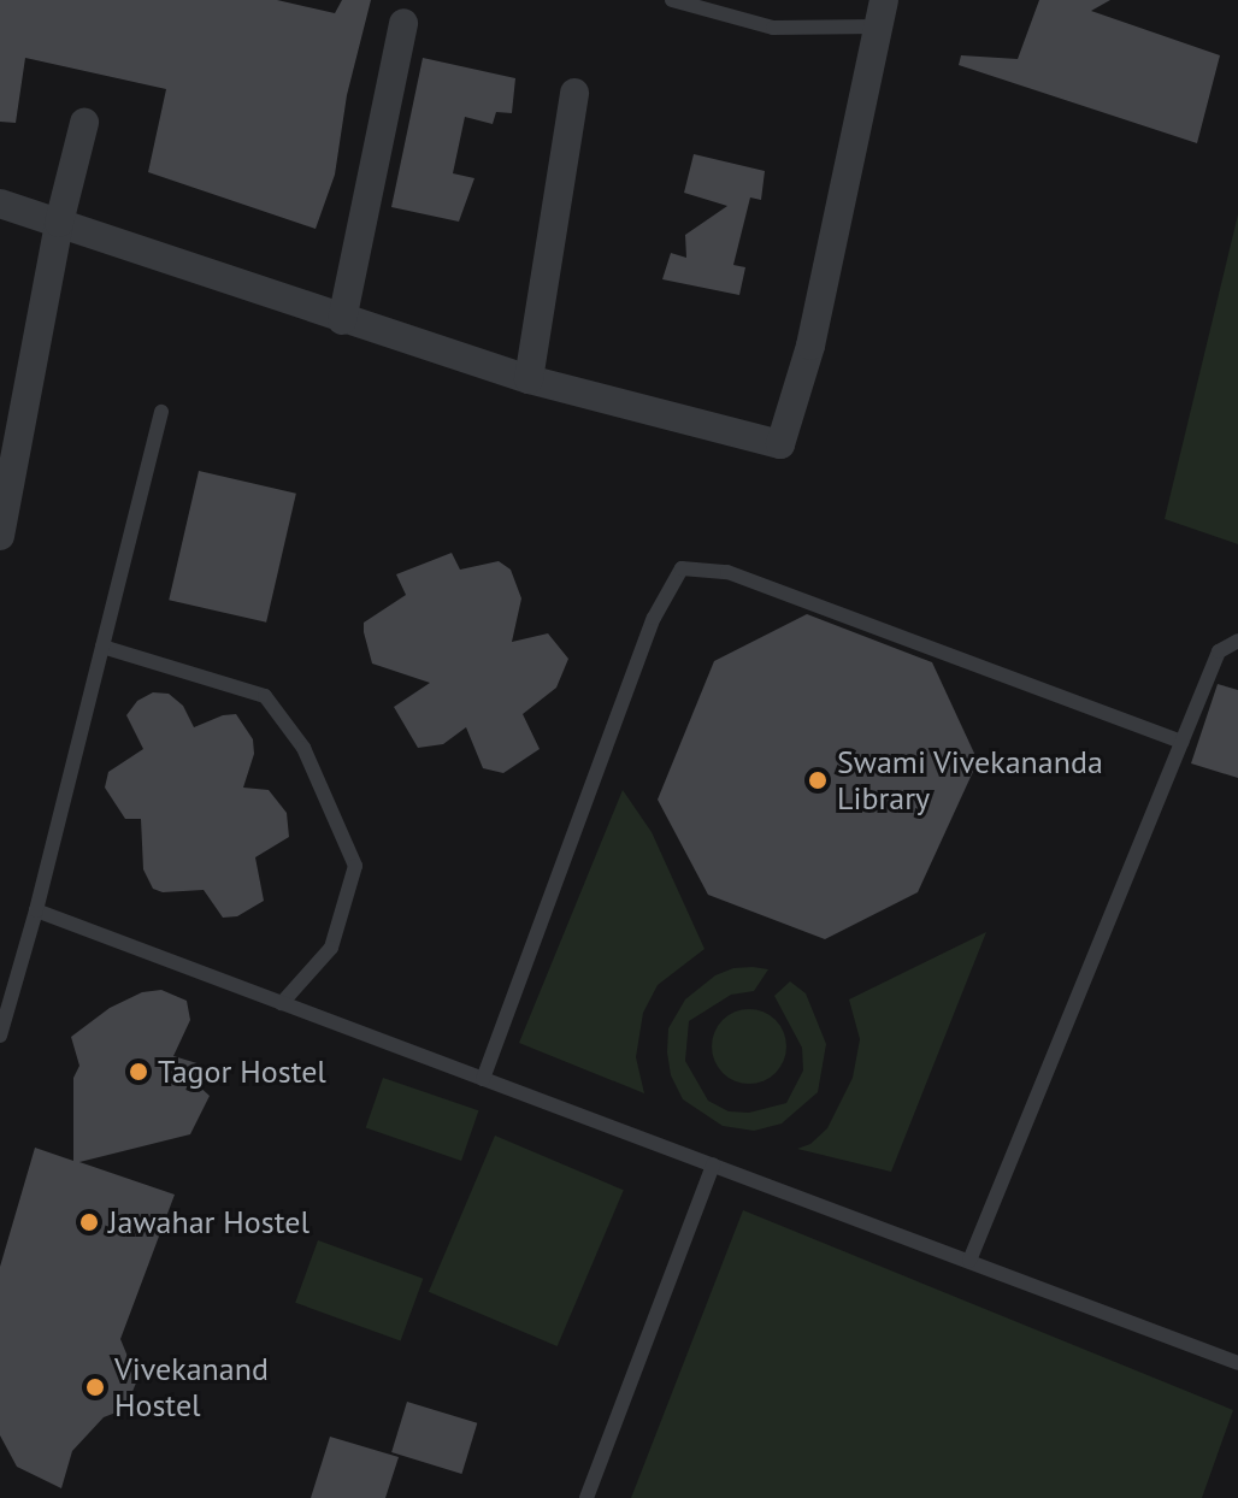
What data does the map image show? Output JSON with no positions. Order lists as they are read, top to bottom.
{
  "places": [
    "Swami Vivekananda Library",
    "Tagor Hostel",
    "Jawahar Hostel",
    "Vivekanand Hostel"
  ]
}
